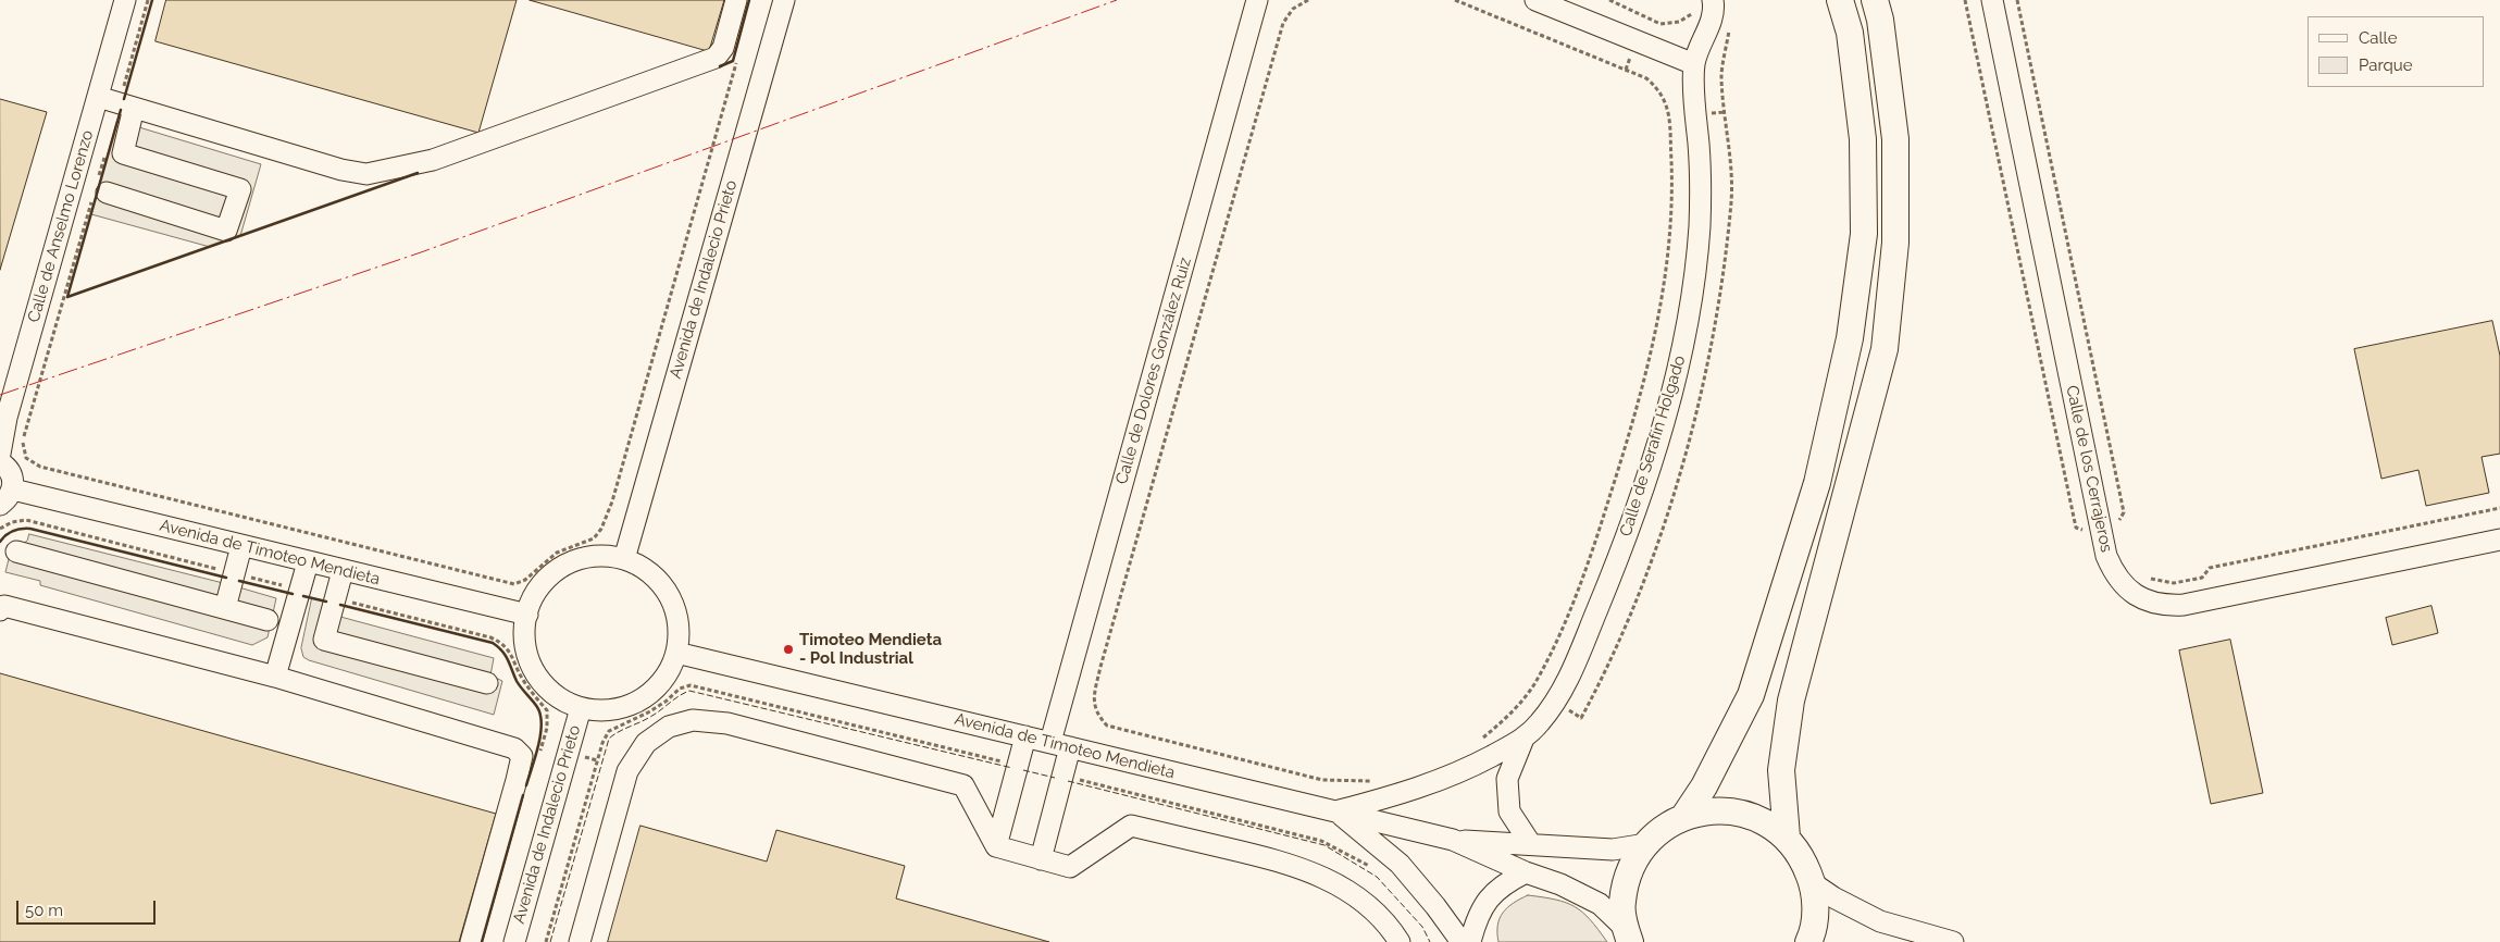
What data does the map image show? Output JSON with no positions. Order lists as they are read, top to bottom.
{
  "streets": {
    "street": [
      "Calle de Anselmo Lorenzo",
      "Avenida de Indalecio Prieto",
      "Calle de Dolores González Ruiz",
      "Calle de Serafín Holgado",
      "Calle de los Cerrajeros",
      "Avenida de Timoteo Mendieta"
    ]
  },
  "crossings": [
    ["Avenida de Indalecio Prieto", "Avenida de Timoteo Mendieta"],
    ["Calle de Dolores González Ruiz", "Avenida de Timoteo Mendieta"],
    ["Calle de Serafín Holgado", "Avenida de Timoteo Mendieta"]
  ],
  "places": ["Timoteo Mendieta - Pol Industrial"],
  "legend": ["Calle", "Parque"],
  "scale_bar": "50 m"
}
